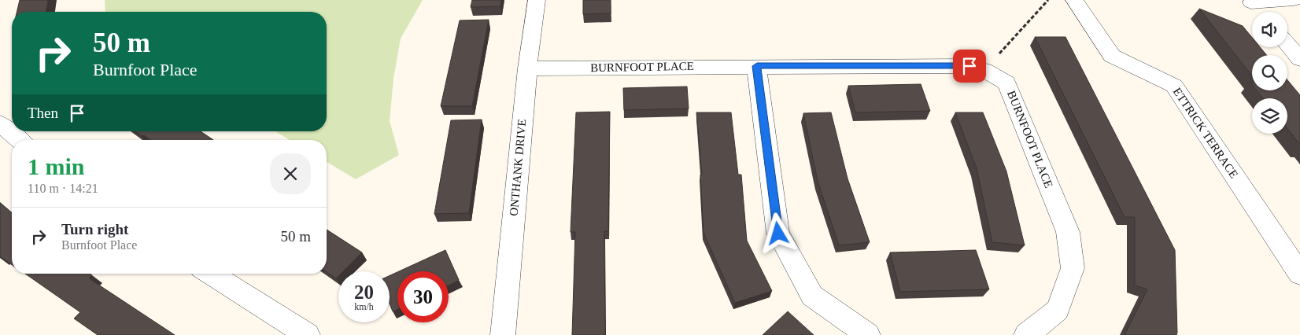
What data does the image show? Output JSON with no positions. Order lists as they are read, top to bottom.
{
  "streets": {
    "street": ["BURNFOOT PLACE", "ETTRICK TERRACE", "ONTHANK DRIVE"]
  },
  "crossings": [
    ["BURNFOOT PLACE", "ONTHANK DRIVE"]
  ],
  "page": {
    "turn": ["50 m", "Burnfoot Place"],
    "then": "Then",
    "heading": ["1 min", "110 m · 14:21"],
    "list": [
      {
        "name": "Turn right",
        "note": "Burnfoot Place",
        "value": "50 m"
      }
    ],
    "speed": "20 km/h",
    "limit": "30"
  }
}
